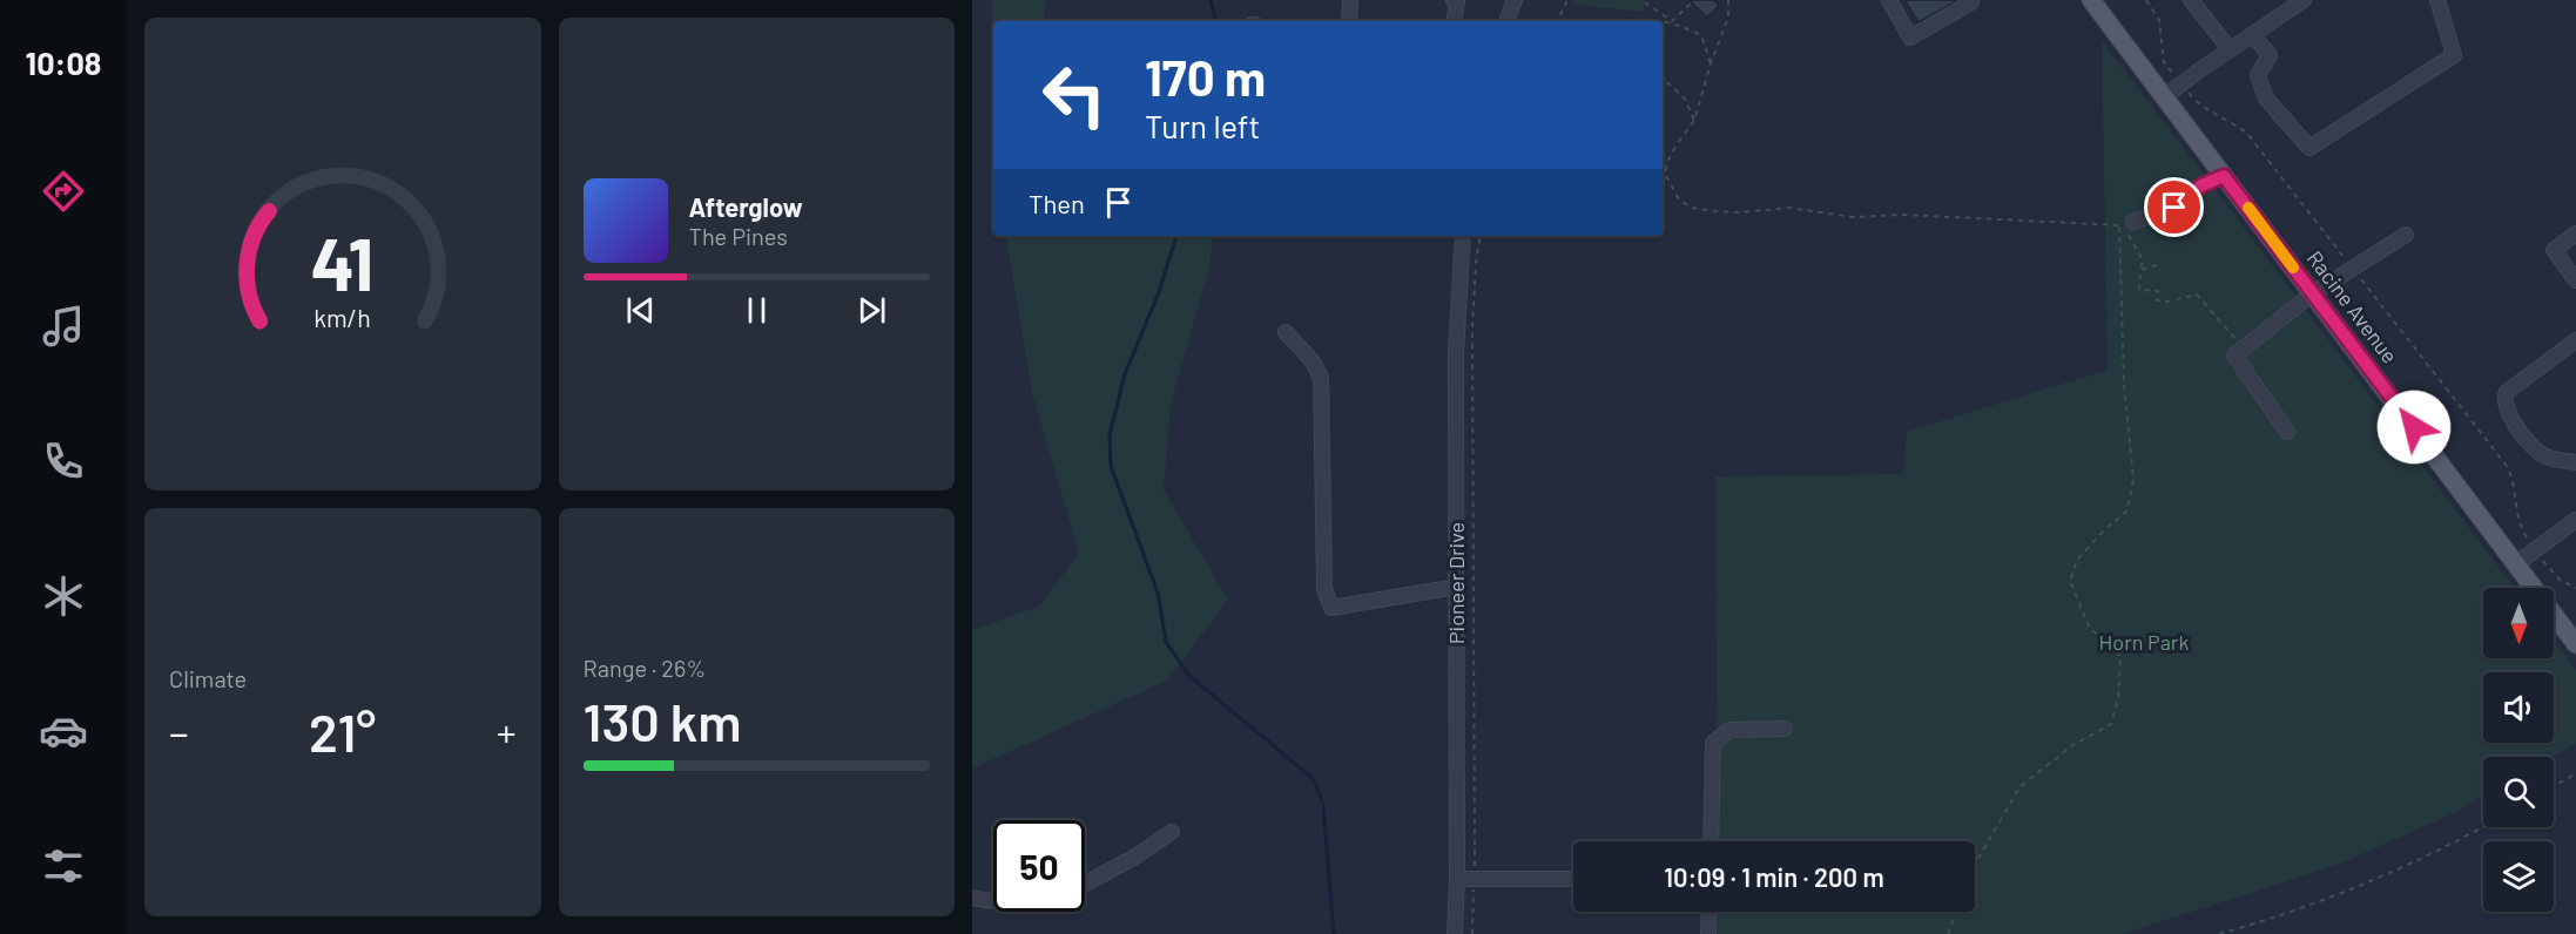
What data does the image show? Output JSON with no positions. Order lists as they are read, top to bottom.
{
  "streets": {
    "main road": ["Racine Avenue"],
    "street": ["Pioneer Drive"]
  },
  "parks": ["Horn Park"],
  "north": "bottom",
  "page": {
    "tabs": "10:08",
    "turn": ["170 m", "Turn left"],
    "then": "Then",
    "song": ["Afterglow", "The Pines"],
    "tile": [
      "Climate",
      ["Range · 26%", "130 km"]
    ],
    "heat": ["−", "21°", "+"],
    "limit": "50",
    "trip": "10:09 · 1 min · 200 m",
    "gauge": ["41", "km/h"]
  }
}
